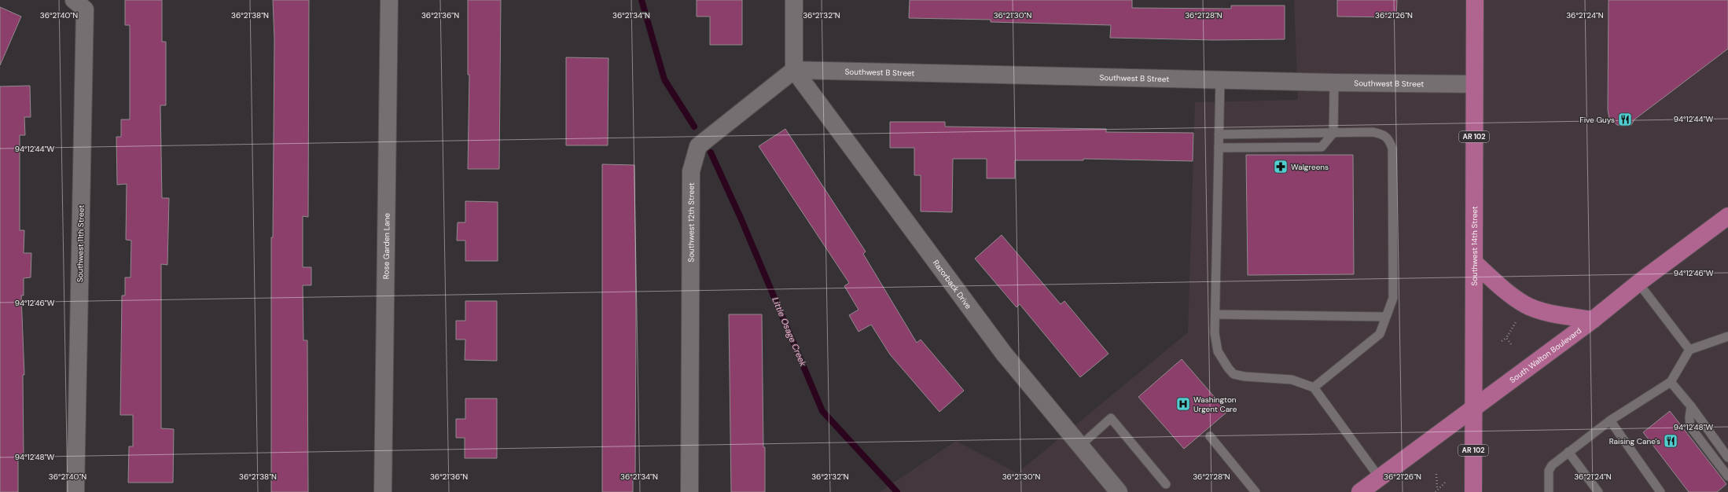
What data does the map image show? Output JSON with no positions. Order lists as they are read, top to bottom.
{
  "streets": {
    "main road": ["AR 102", "Southwest 14th Street", "South Walton Boulevard"],
    "street": [
      "Southwest B Street",
      "Southwest 12th Street",
      "Southwest 11th Street",
      "Rose Garden Lane",
      "Razorback Drive"
    ]
  },
  "crossings": [
    ["Southwest B Street", "Southwest 12th Street"],
    ["Southwest B Street", "Southwest 14th Street"],
    ["Southwest B Street", "Razorback Drive"],
    ["Southwest 12th Street", "Razorback Drive"],
    ["Southwest 14th Street", "South Walton Boulevard"]
  ],
  "water": ["Little Osage Creek"],
  "places": {
    "restaurant": ["Five Guys", "Raising Cane's"],
    "pharmacy": ["Walgreens"],
    "hospital": ["Washington Urgent Care"]
  },
  "coordinates": [
    "36°21'40\"N",
    "36°21'38\"N",
    "36°21'36\"N",
    "36°21'34\"N",
    "36°21'32\"N",
    "36°21'30\"N",
    "36°21'28\"N",
    "36°21'26\"N",
    "36°21'24\"N",
    "94°12'44\"W",
    "94°12'46\"W",
    "94°12'48\"W"
  ]
}
